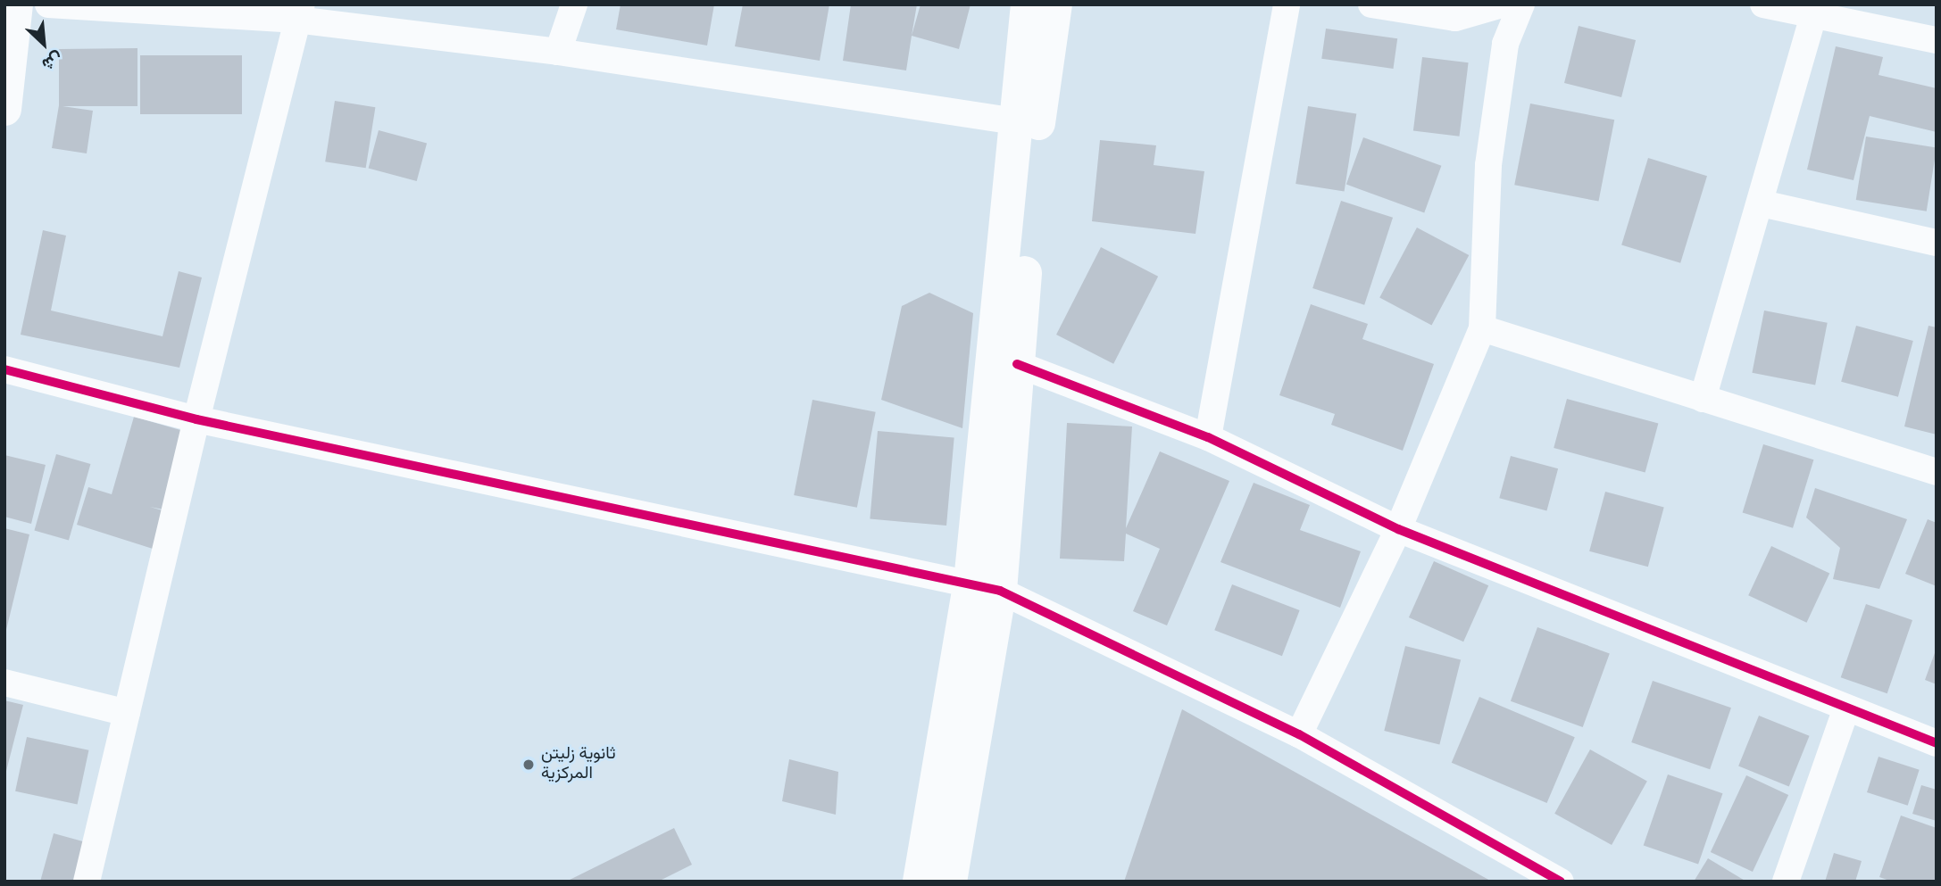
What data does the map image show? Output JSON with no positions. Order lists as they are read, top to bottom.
{
  "places": ["ثانوية زليتن المركزية"],
  "north": "bottom right"
}
